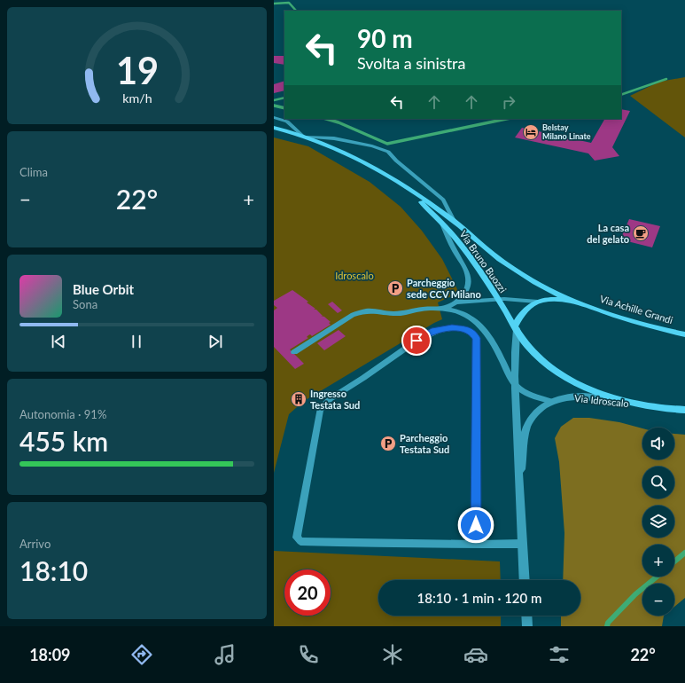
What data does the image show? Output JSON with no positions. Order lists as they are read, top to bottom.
{
  "streets": {
    "main road": ["Via Bruno Buozzi", "Via Achille Grandi"],
    "street": ["Via Idroscalo"]
  },
  "crossings": [
    ["Via Bruno Buozzi", "Via Achille Grandi"],
    ["Via Bruno Buozzi", "Via Idroscalo"]
  ],
  "parks": ["Idroscalo"],
  "places": {
    "hotel": ["Belstay Milano Linate"],
    "cafe": ["La casa del gelato"],
    "parking": ["Parcheggio sede CCV Milano", "Parcheggio Testata Sud"],
    "building": ["Ingresso Testata Sud"]
  },
  "page": {
    "turn": ["90 m", "Svolta a sinistra"],
    "tile": [
      "Clima",
      ["Autonomia · 91%", "455 km"],
      ["Arrivo", "18:10"]
    ],
    "heat": ["−", "22°", "+"],
    "song": ["Blue Orbit", "Sona"],
    "map_buttons": ["+", "−"],
    "limit": "20",
    "trip": "18:10 · 1 min · 120 m",
    "tabs": ["18:09", "22°"],
    "gauge": ["19", "km/h"]
  }
}
